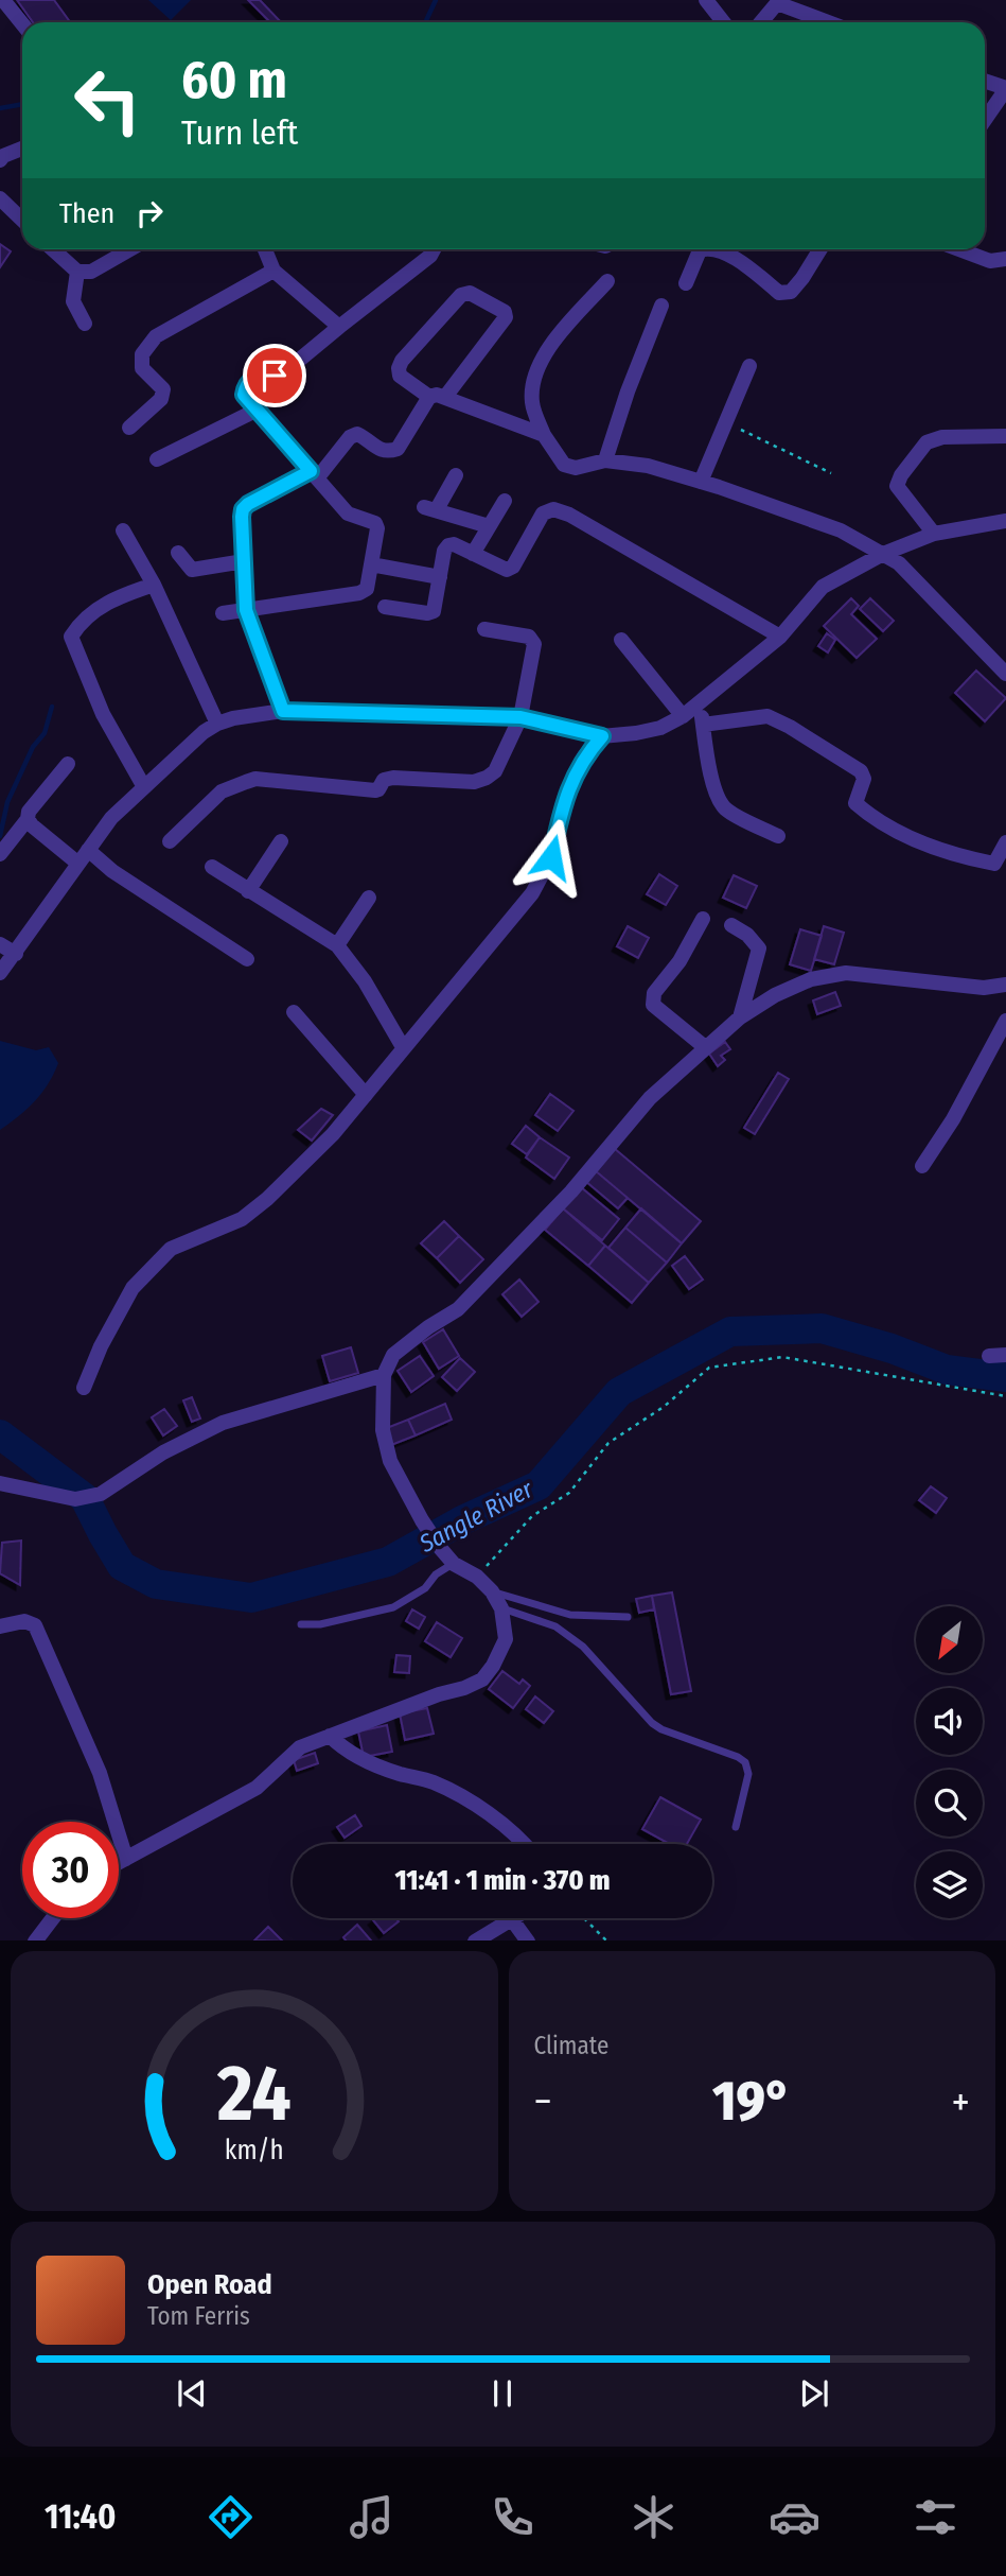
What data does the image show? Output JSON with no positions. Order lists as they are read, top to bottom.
{
  "water": ["Sangle River"],
  "north": "bottom left",
  "page": {
    "turn": ["60 m", "Turn left"],
    "then": "Then",
    "limit": "30",
    "trip": "11:41 · 1 min · 370 m",
    "tile": "Climate",
    "heat": ["−", "19°", "+"],
    "song": ["Open Road", "Tom Ferris"],
    "tabs": "11:40",
    "gauge": ["24", "km/h"]
  }
}
